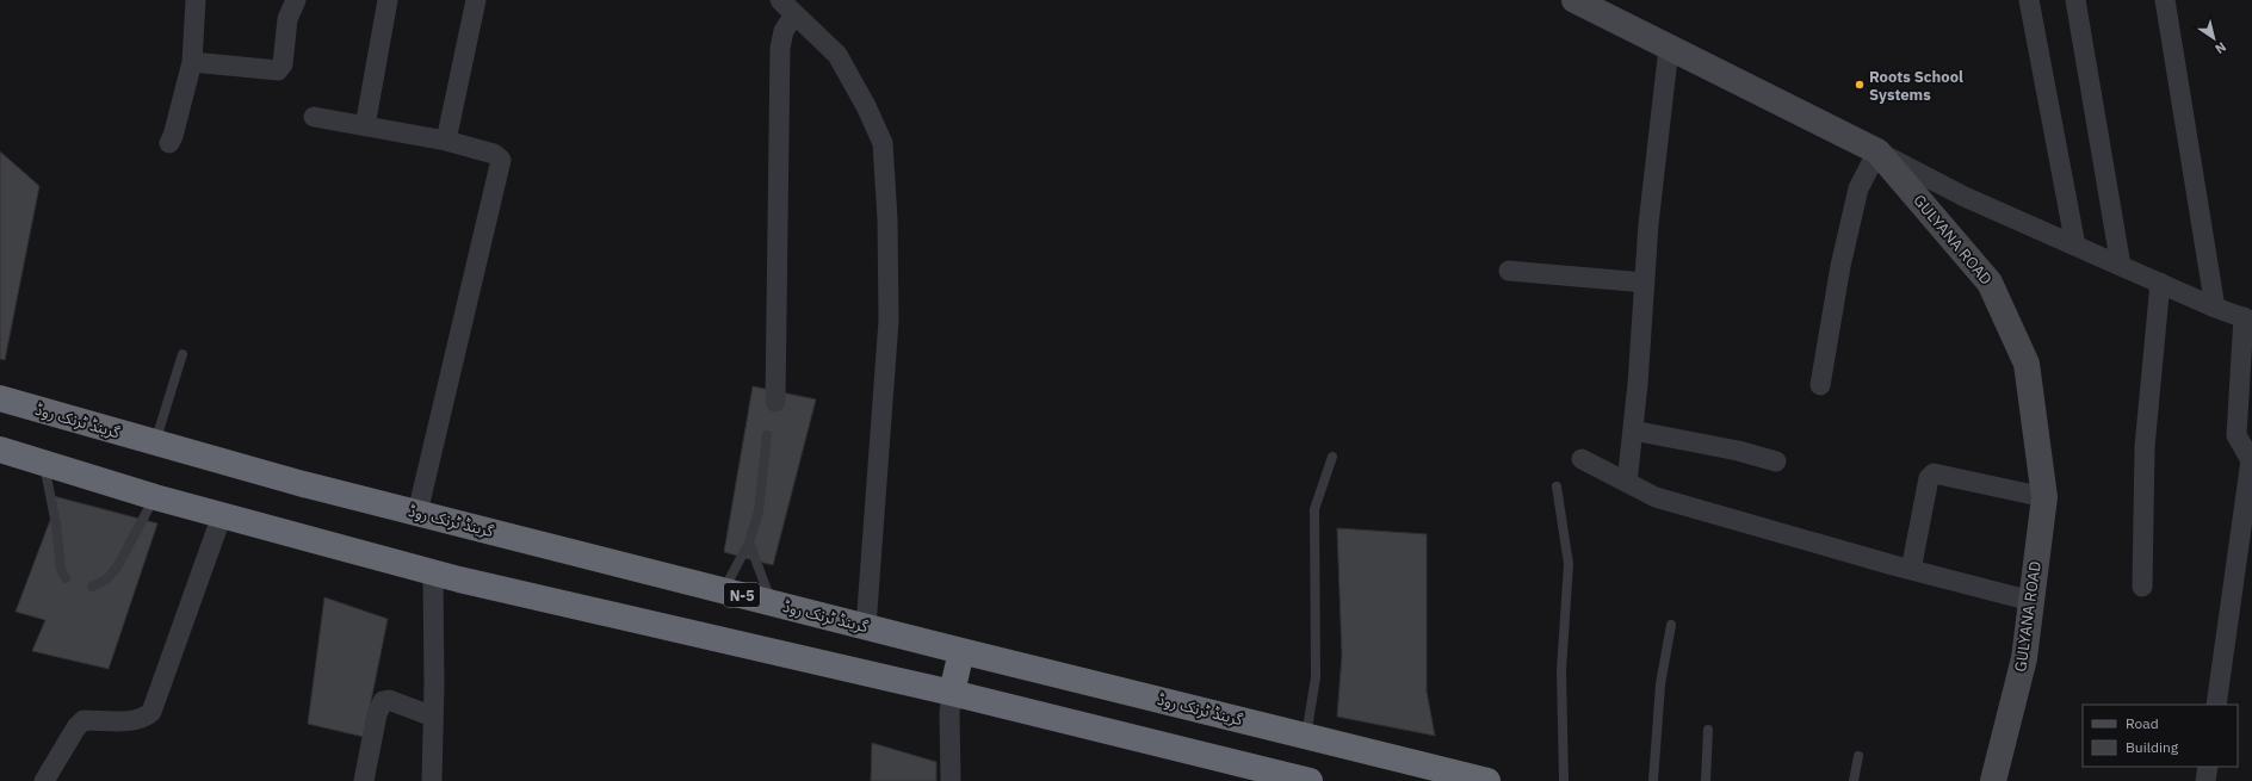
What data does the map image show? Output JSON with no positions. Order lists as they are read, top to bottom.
{
  "streets": {
    "highway": ["گرینڈ ٹرنک روڈ", "N-5"],
    "main road": ["GULYANA ROAD"]
  },
  "places": ["Roots School Systems"],
  "legend": ["Road", "Building"],
  "north": "bottom right"
}
